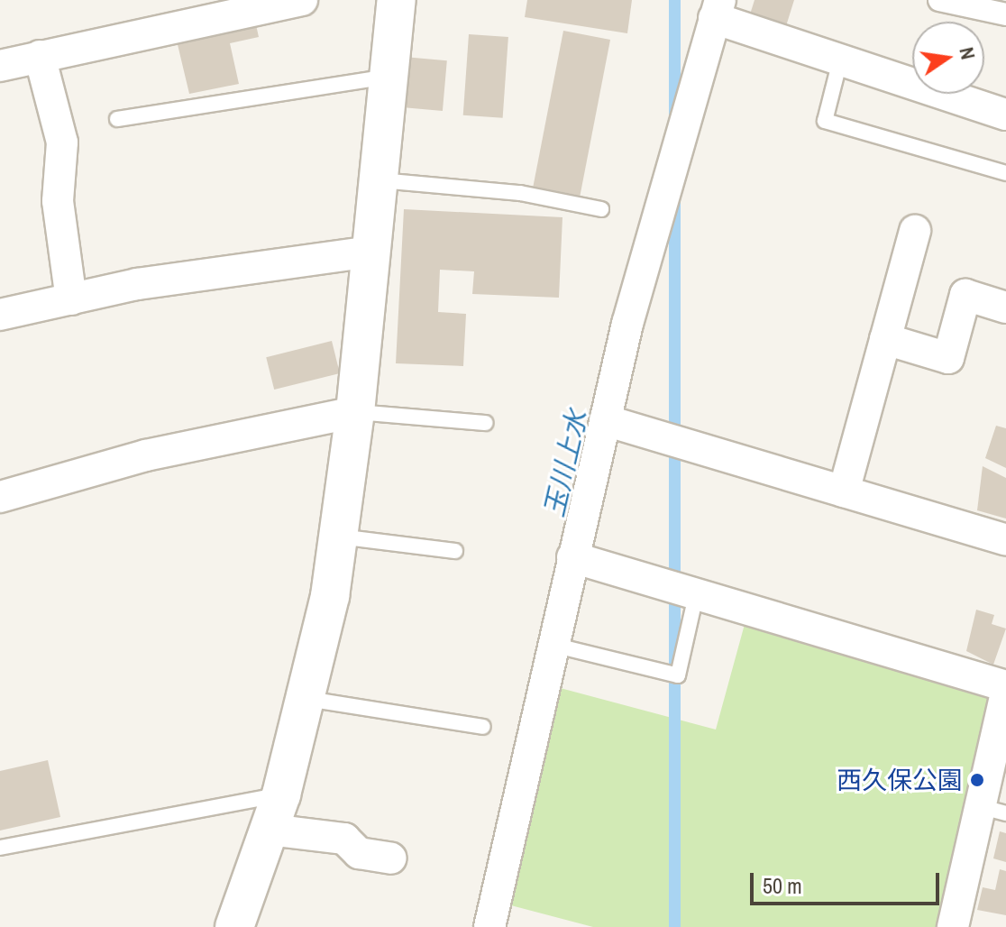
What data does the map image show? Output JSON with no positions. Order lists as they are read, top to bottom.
{
  "water": ["玉川上水"],
  "places": ["西久保公園"],
  "scale_bar": "50 m",
  "north": "right"
}
